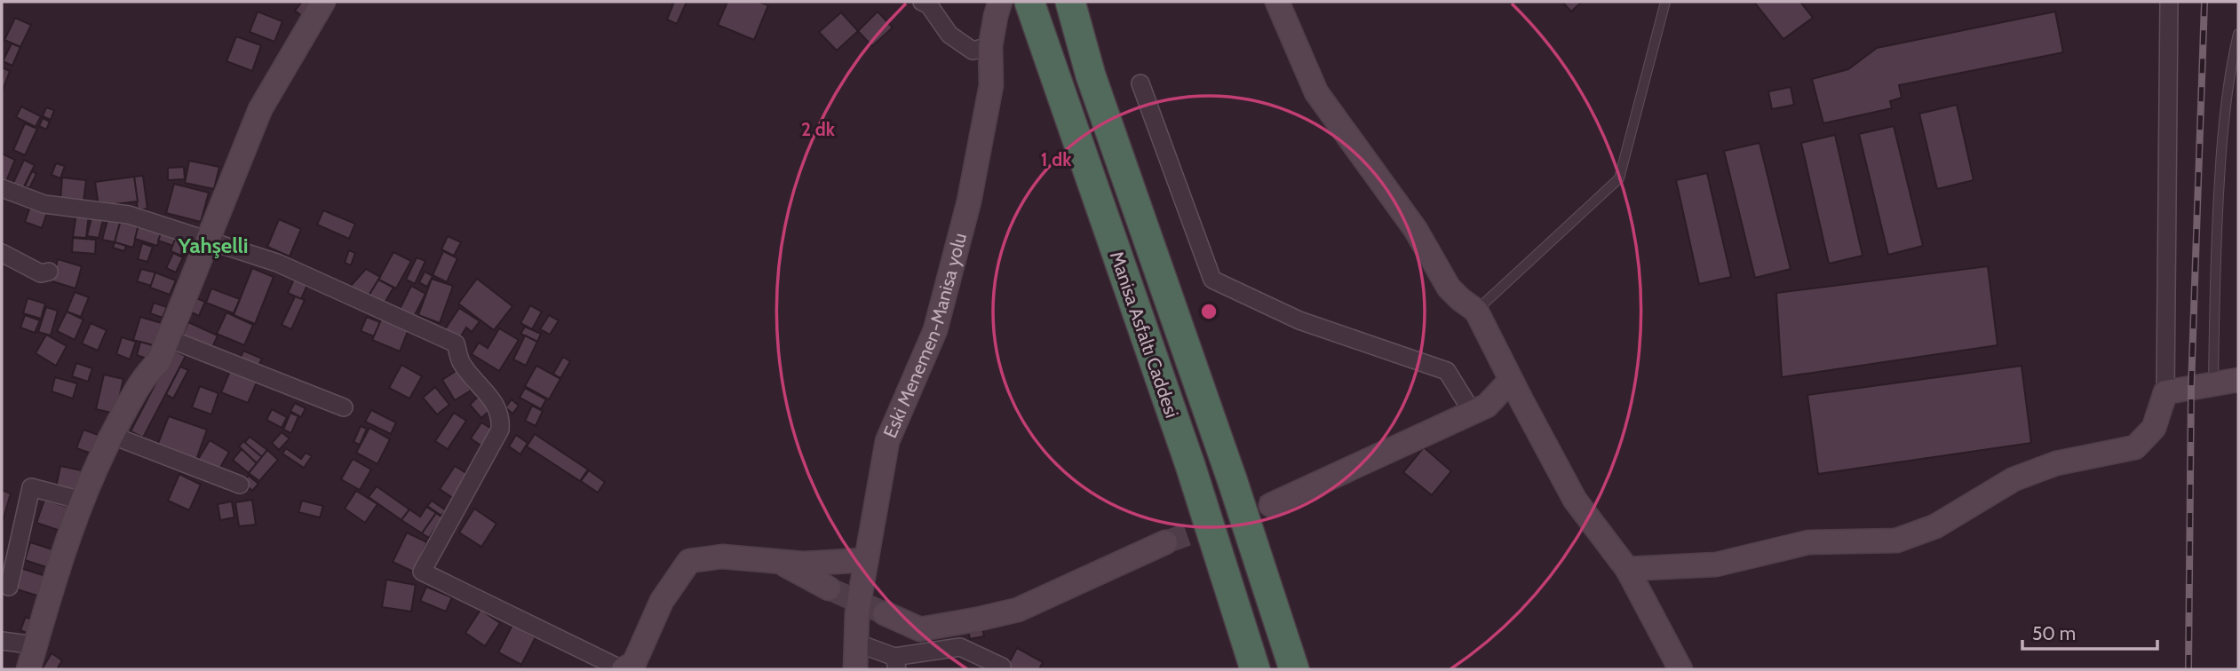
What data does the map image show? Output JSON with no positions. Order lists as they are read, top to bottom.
{
  "streets": {
    "highway": ["Manisa Asfaltı Caddesi"],
    "street": ["Eski Menemen-Manisa yolu"]
  },
  "districts": ["Yahşelli"],
  "scale_bar": "50 m",
  "rings": ["2 dk", "1 dk"]
}
